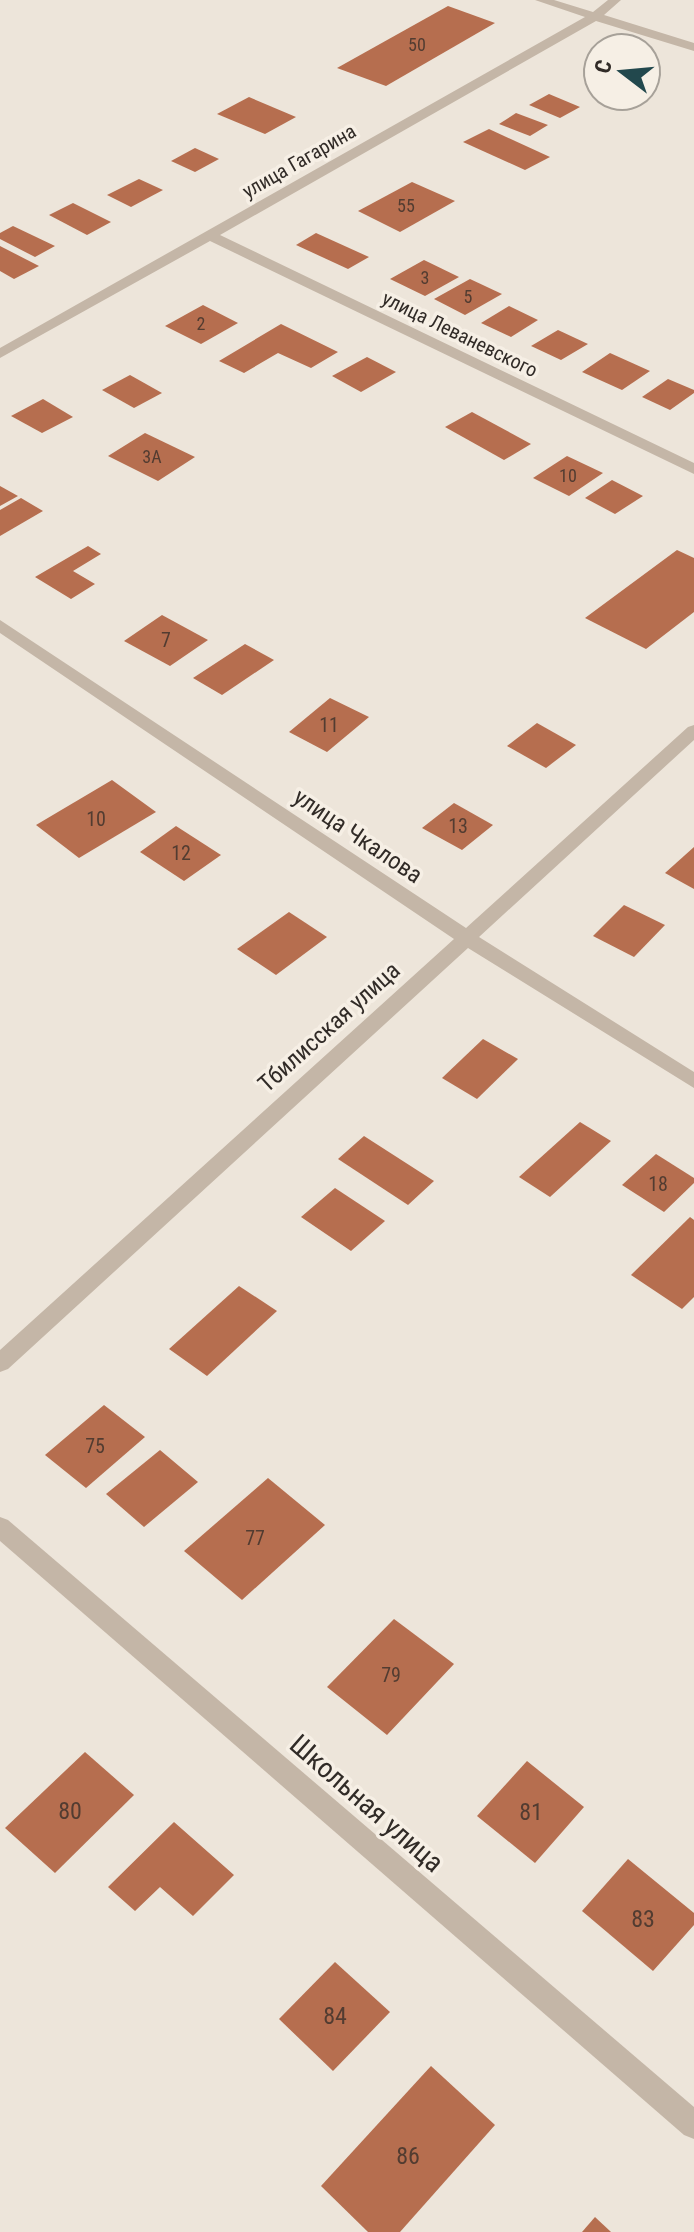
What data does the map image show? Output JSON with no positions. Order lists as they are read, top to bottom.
{
  "streets": {
    "street": [
      "улица Гагарина",
      "улица Леваневского",
      "улица Чкалова",
      "Тбилисская улица",
      "Школьная улица"
    ]
  },
  "crossings": [
    ["улица Гагарина", "улица Леваневского"],
    ["улица Чкалова", "Тбилисская улица"]
  ],
  "house_numbers": [
    "50",
    "55",
    "3",
    "5",
    "2",
    "3А",
    "10",
    "7",
    "11",
    "10",
    "13",
    "12",
    "18",
    "75",
    "77",
    "79",
    "80",
    "81",
    "83",
    "84",
    "86"
  ],
  "north": "left"
}
